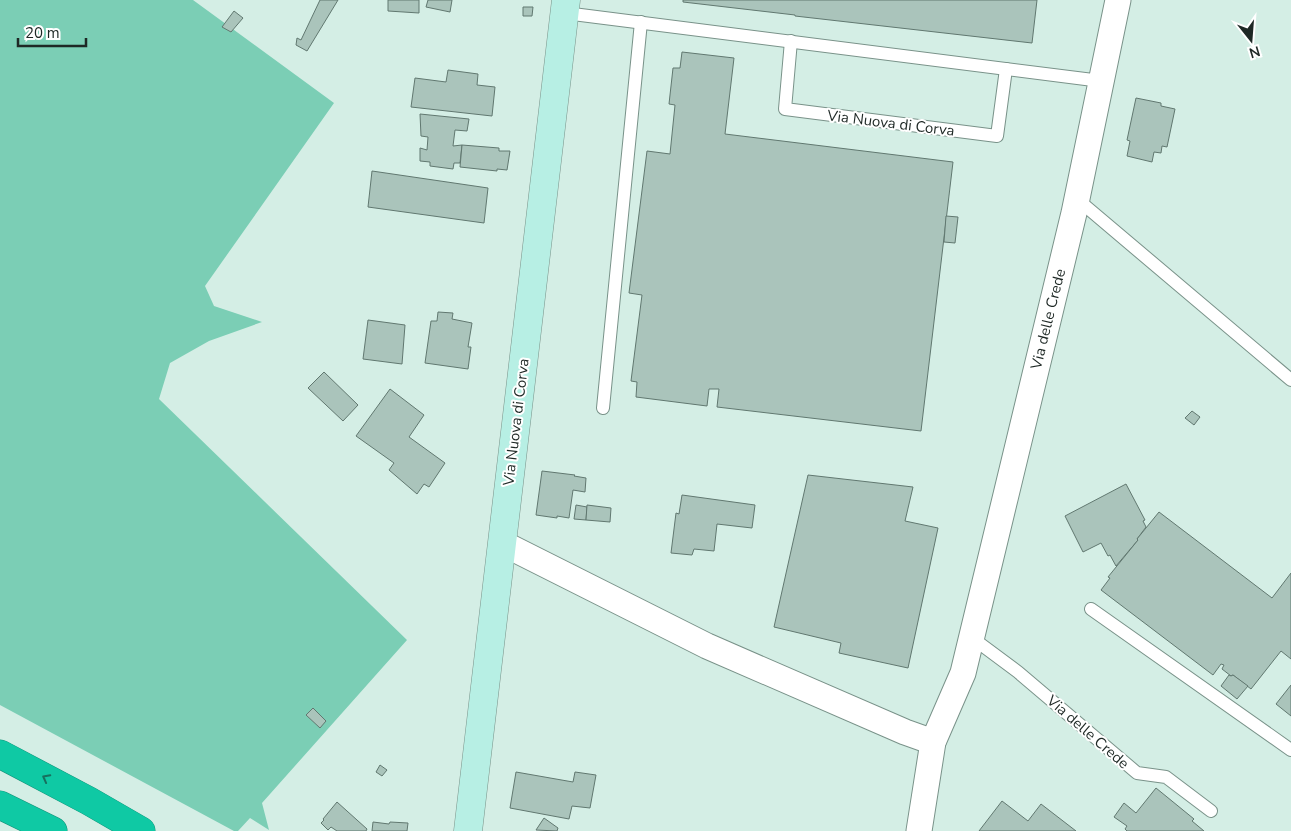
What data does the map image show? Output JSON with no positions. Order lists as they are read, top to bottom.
{
  "streets": {
    "main road": ["Via Nuova di Corva"],
    "street": ["Via delle Crede"]
  },
  "crossings": [
    ["Via Nuova di Corva", "Via delle Crede"]
  ],
  "scale_bar": "20 m",
  "north": "bottom"
}
